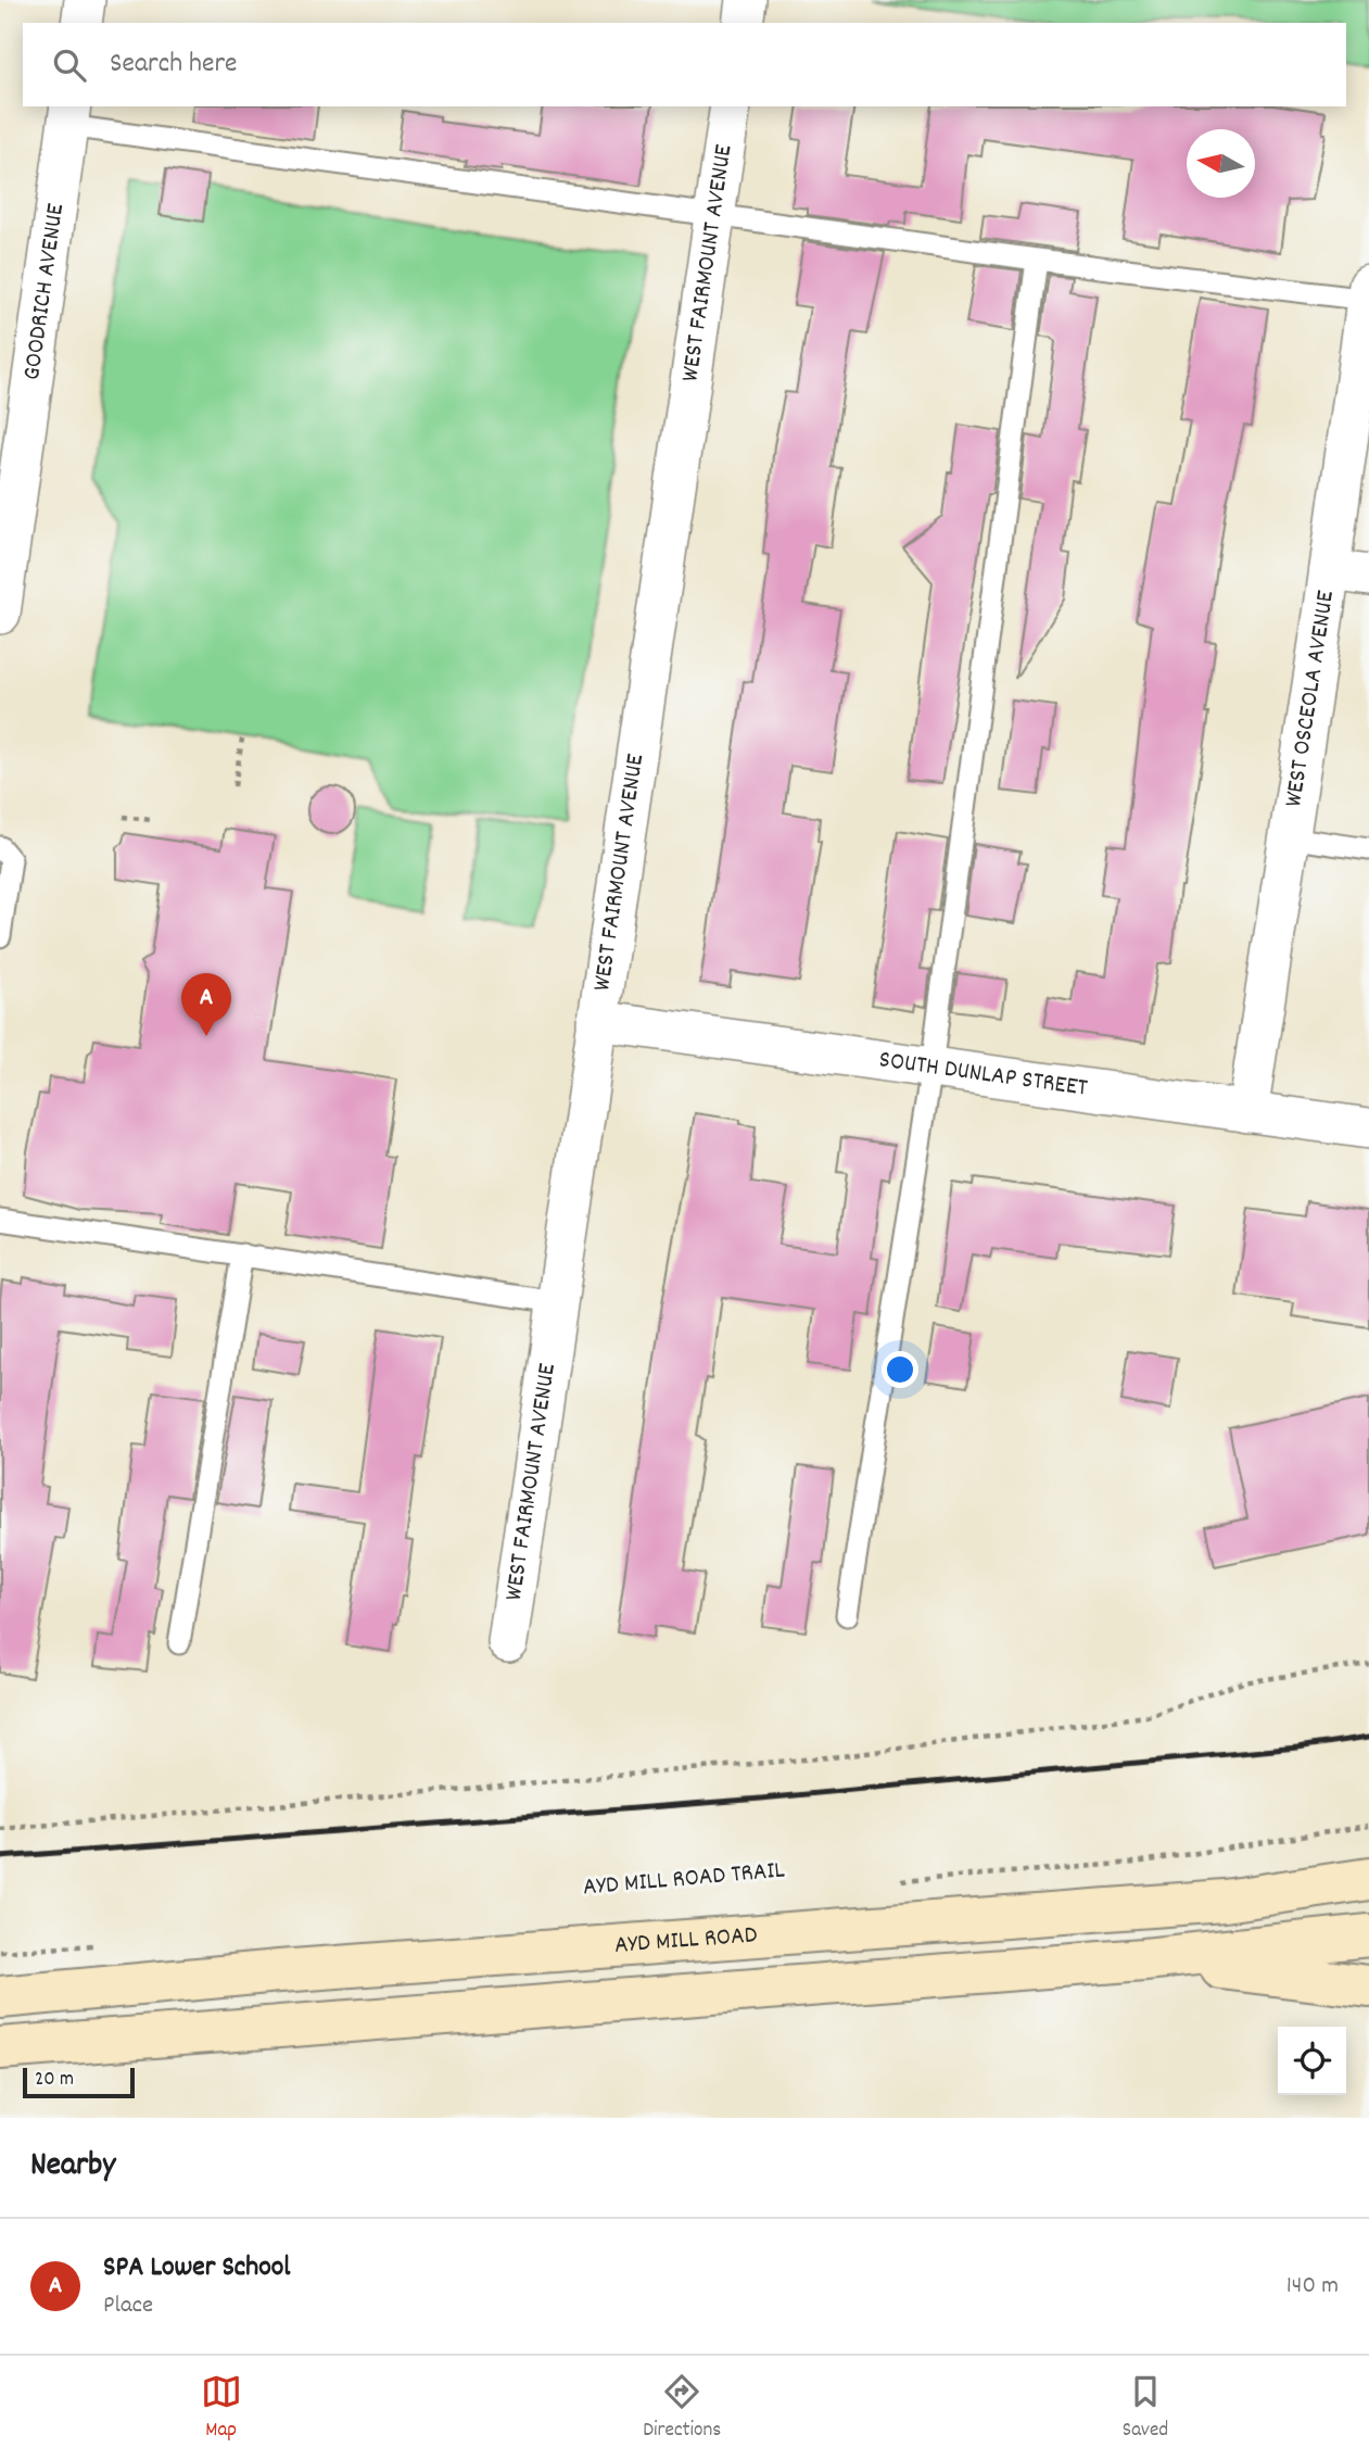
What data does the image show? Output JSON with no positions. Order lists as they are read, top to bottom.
{
  "streets": {
    "main road": ["AYD MILL ROAD"],
    "street": [
      "WEST FAIRMOUNT AVENUE",
      "GOODRICH AVENUE",
      "WEST OSCEOLA AVENUE",
      "SOUTH DUNLAP STREET"
    ]
  },
  "crossings": [
    ["WEST FAIRMOUNT AVENUE", "SOUTH DUNLAP STREET"],
    ["WEST OSCEOLA AVENUE", "SOUTH DUNLAP STREET"]
  ],
  "scale_bar": "20 m",
  "north": "left",
  "page": {
    "search": "Search here",
    "pins": "A",
    "scale": "20 m",
    "heading": "Nearby",
    "list": [
      {
        "mark": "A",
        "name": "SPA Lower School",
        "note": "Place",
        "value": "140 m"
      }
    ],
    "nav": ["Map", "Directions", "Saved"]
  }
}
